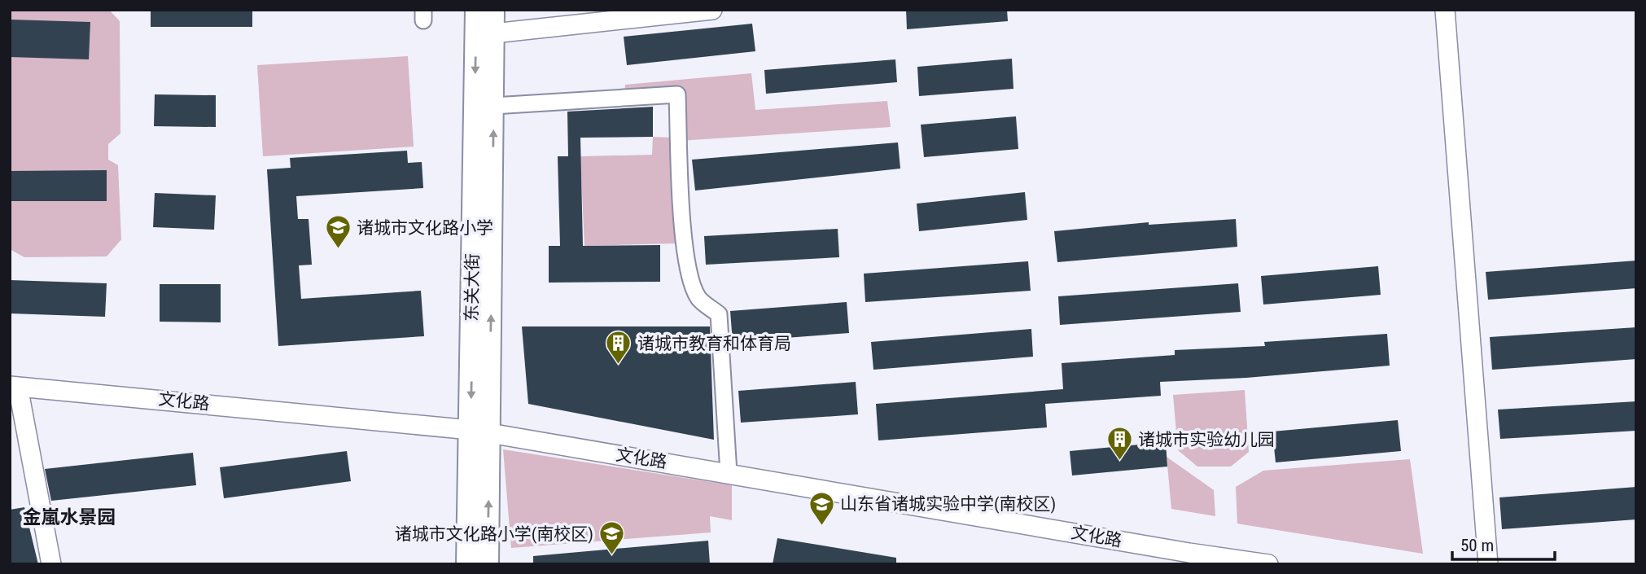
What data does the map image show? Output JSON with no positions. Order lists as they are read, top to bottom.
{
  "streets": {
    "main road": ["东关大街"],
    "street": ["文化路"]
  },
  "crossings": [
    ["东关大街", "文化路"]
  ],
  "districts": ["金嵐水景园"],
  "places": {
    "school or university": ["诸城市文化路小学", "山东省诸城实验中学(南校区)", "诸城市文化路小学(南校区)"],
    "building": ["诸城市教育和体育局", "诸城市实验幼儿园"]
  },
  "scale_bar": "50 m"
}
